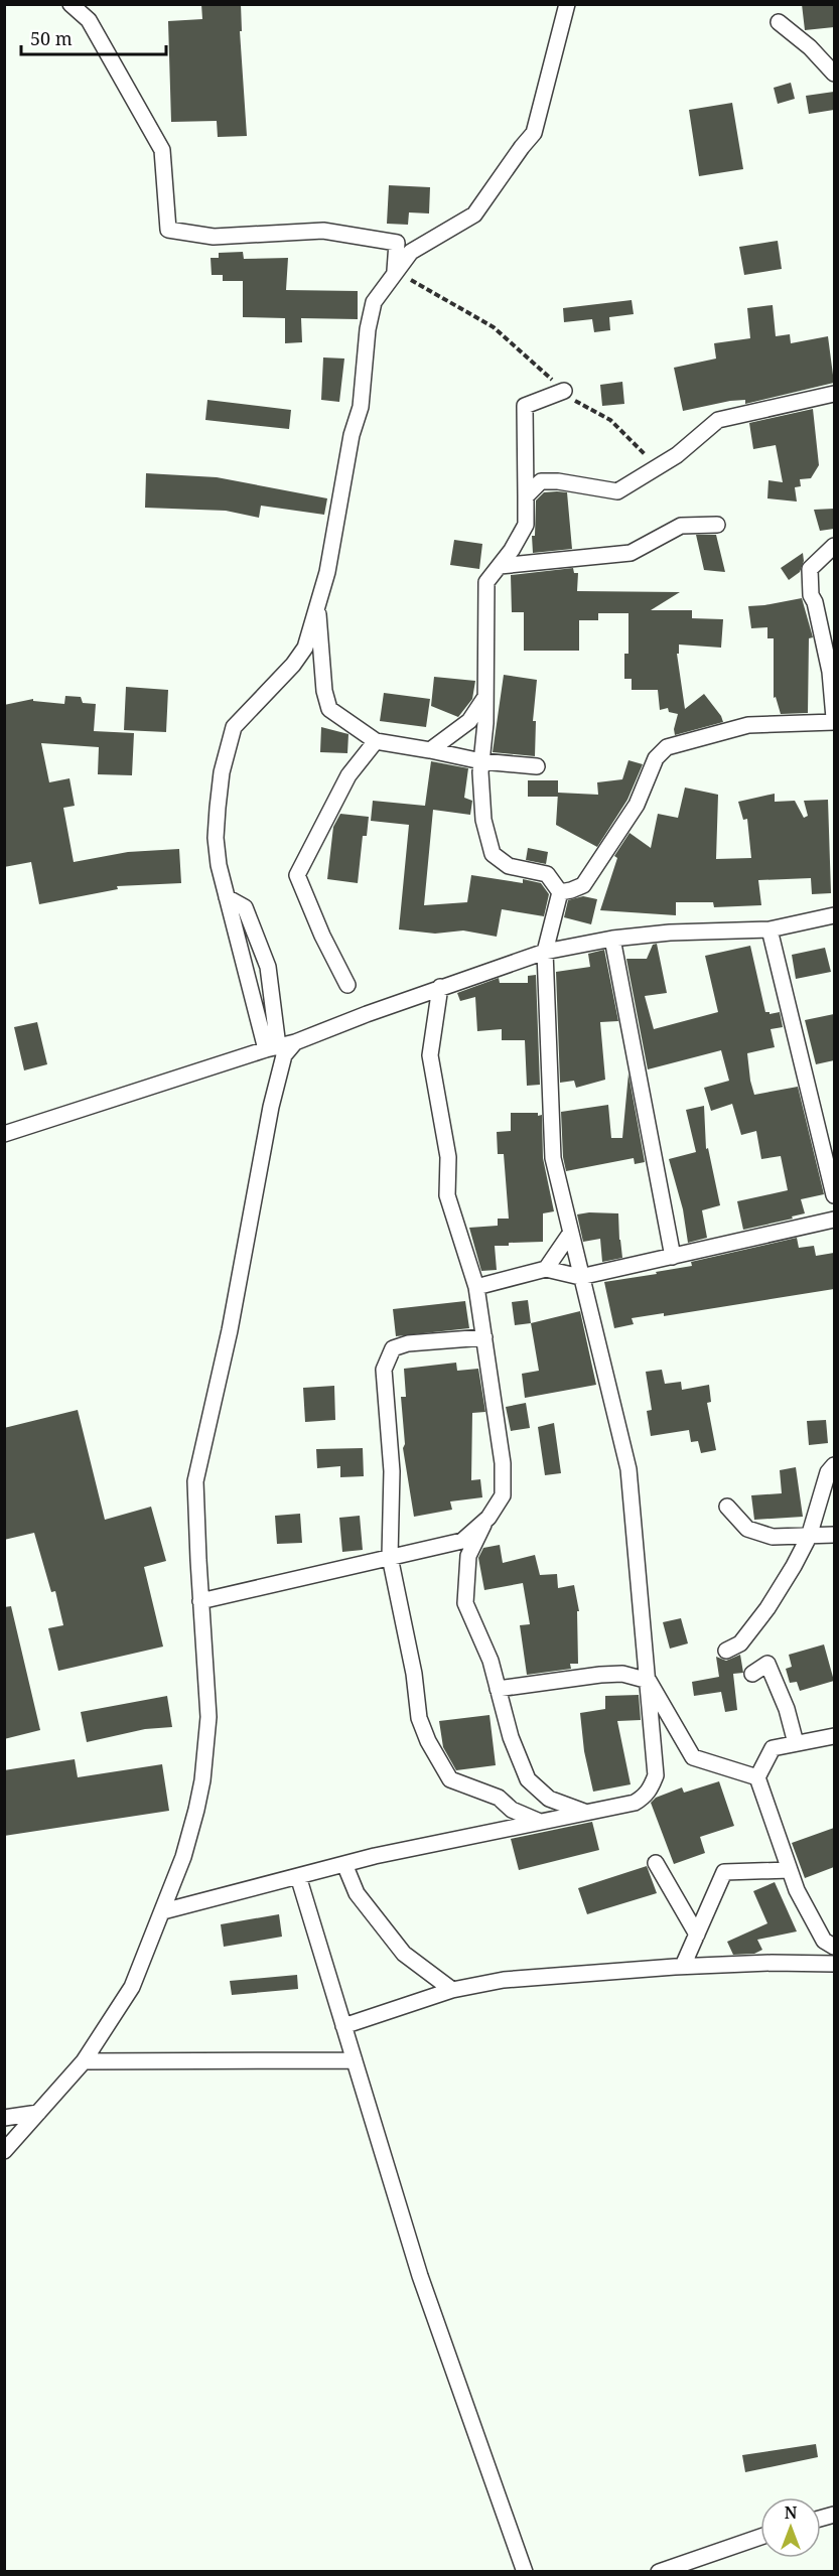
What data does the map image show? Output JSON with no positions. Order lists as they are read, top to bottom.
{
  "scale_bar": "50 m",
  "north": "top"
}
